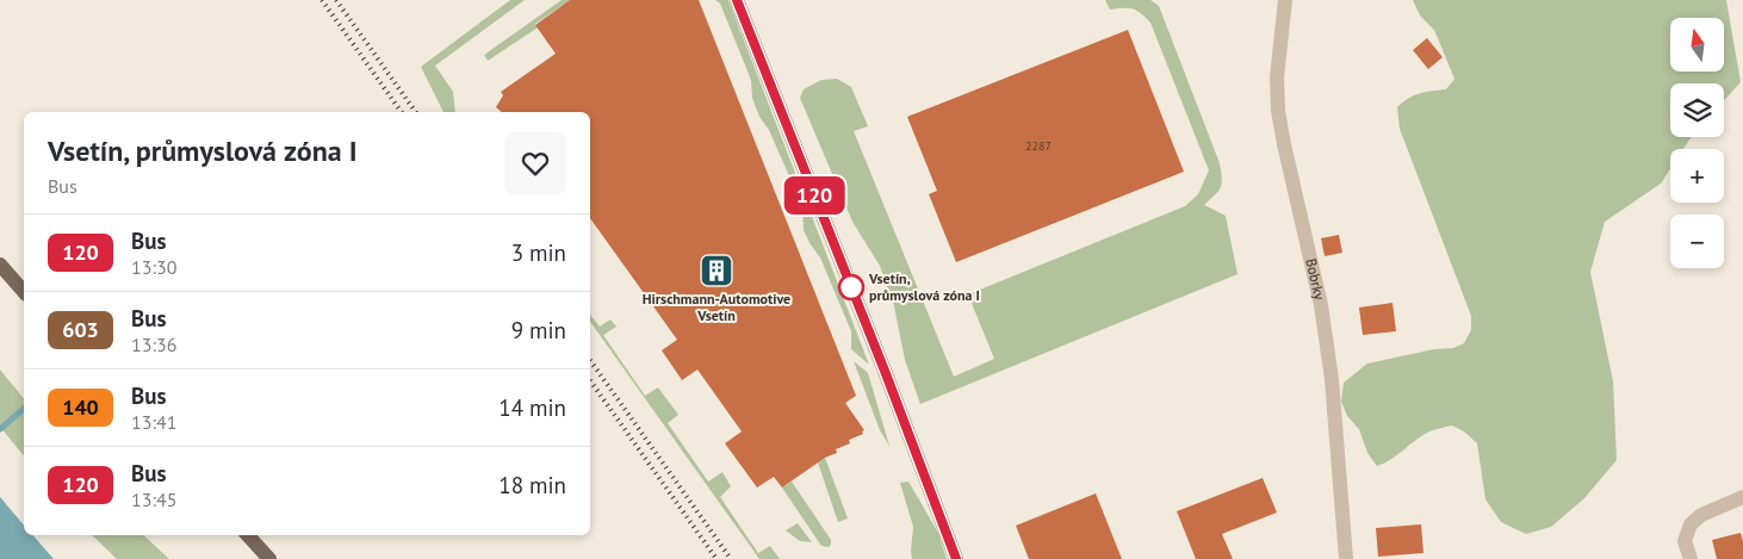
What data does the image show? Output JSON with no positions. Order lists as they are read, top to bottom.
{
  "streets": {
    "street": ["Bobrky"]
  },
  "places": {
    "building": ["Hirschmann-Automotive Vsetín"],
    "other": ["Vsetín, průmyslová zóna I"]
  },
  "lines": ["bus line 120"],
  "house_numbers": ["2287"],
  "north": "top",
  "page": {
    "on_map": "120",
    "map_buttons": ["+", "−"],
    "heading": ["Vsetín, průmyslová zóna I", "Bus"],
    "list": [
      {
        "mark": "120",
        "name": "Bus",
        "note": "13:30",
        "value": "3 min"
      },
      {
        "mark": "603",
        "name": "Bus",
        "note": "13:36",
        "value": "9 min"
      },
      {
        "mark": "140",
        "name": "Bus",
        "note": "13:41",
        "value": "14 min"
      },
      {
        "mark": "120",
        "name": "Bus",
        "note": "13:45",
        "value": "18 min"
      }
    ]
  }
}
